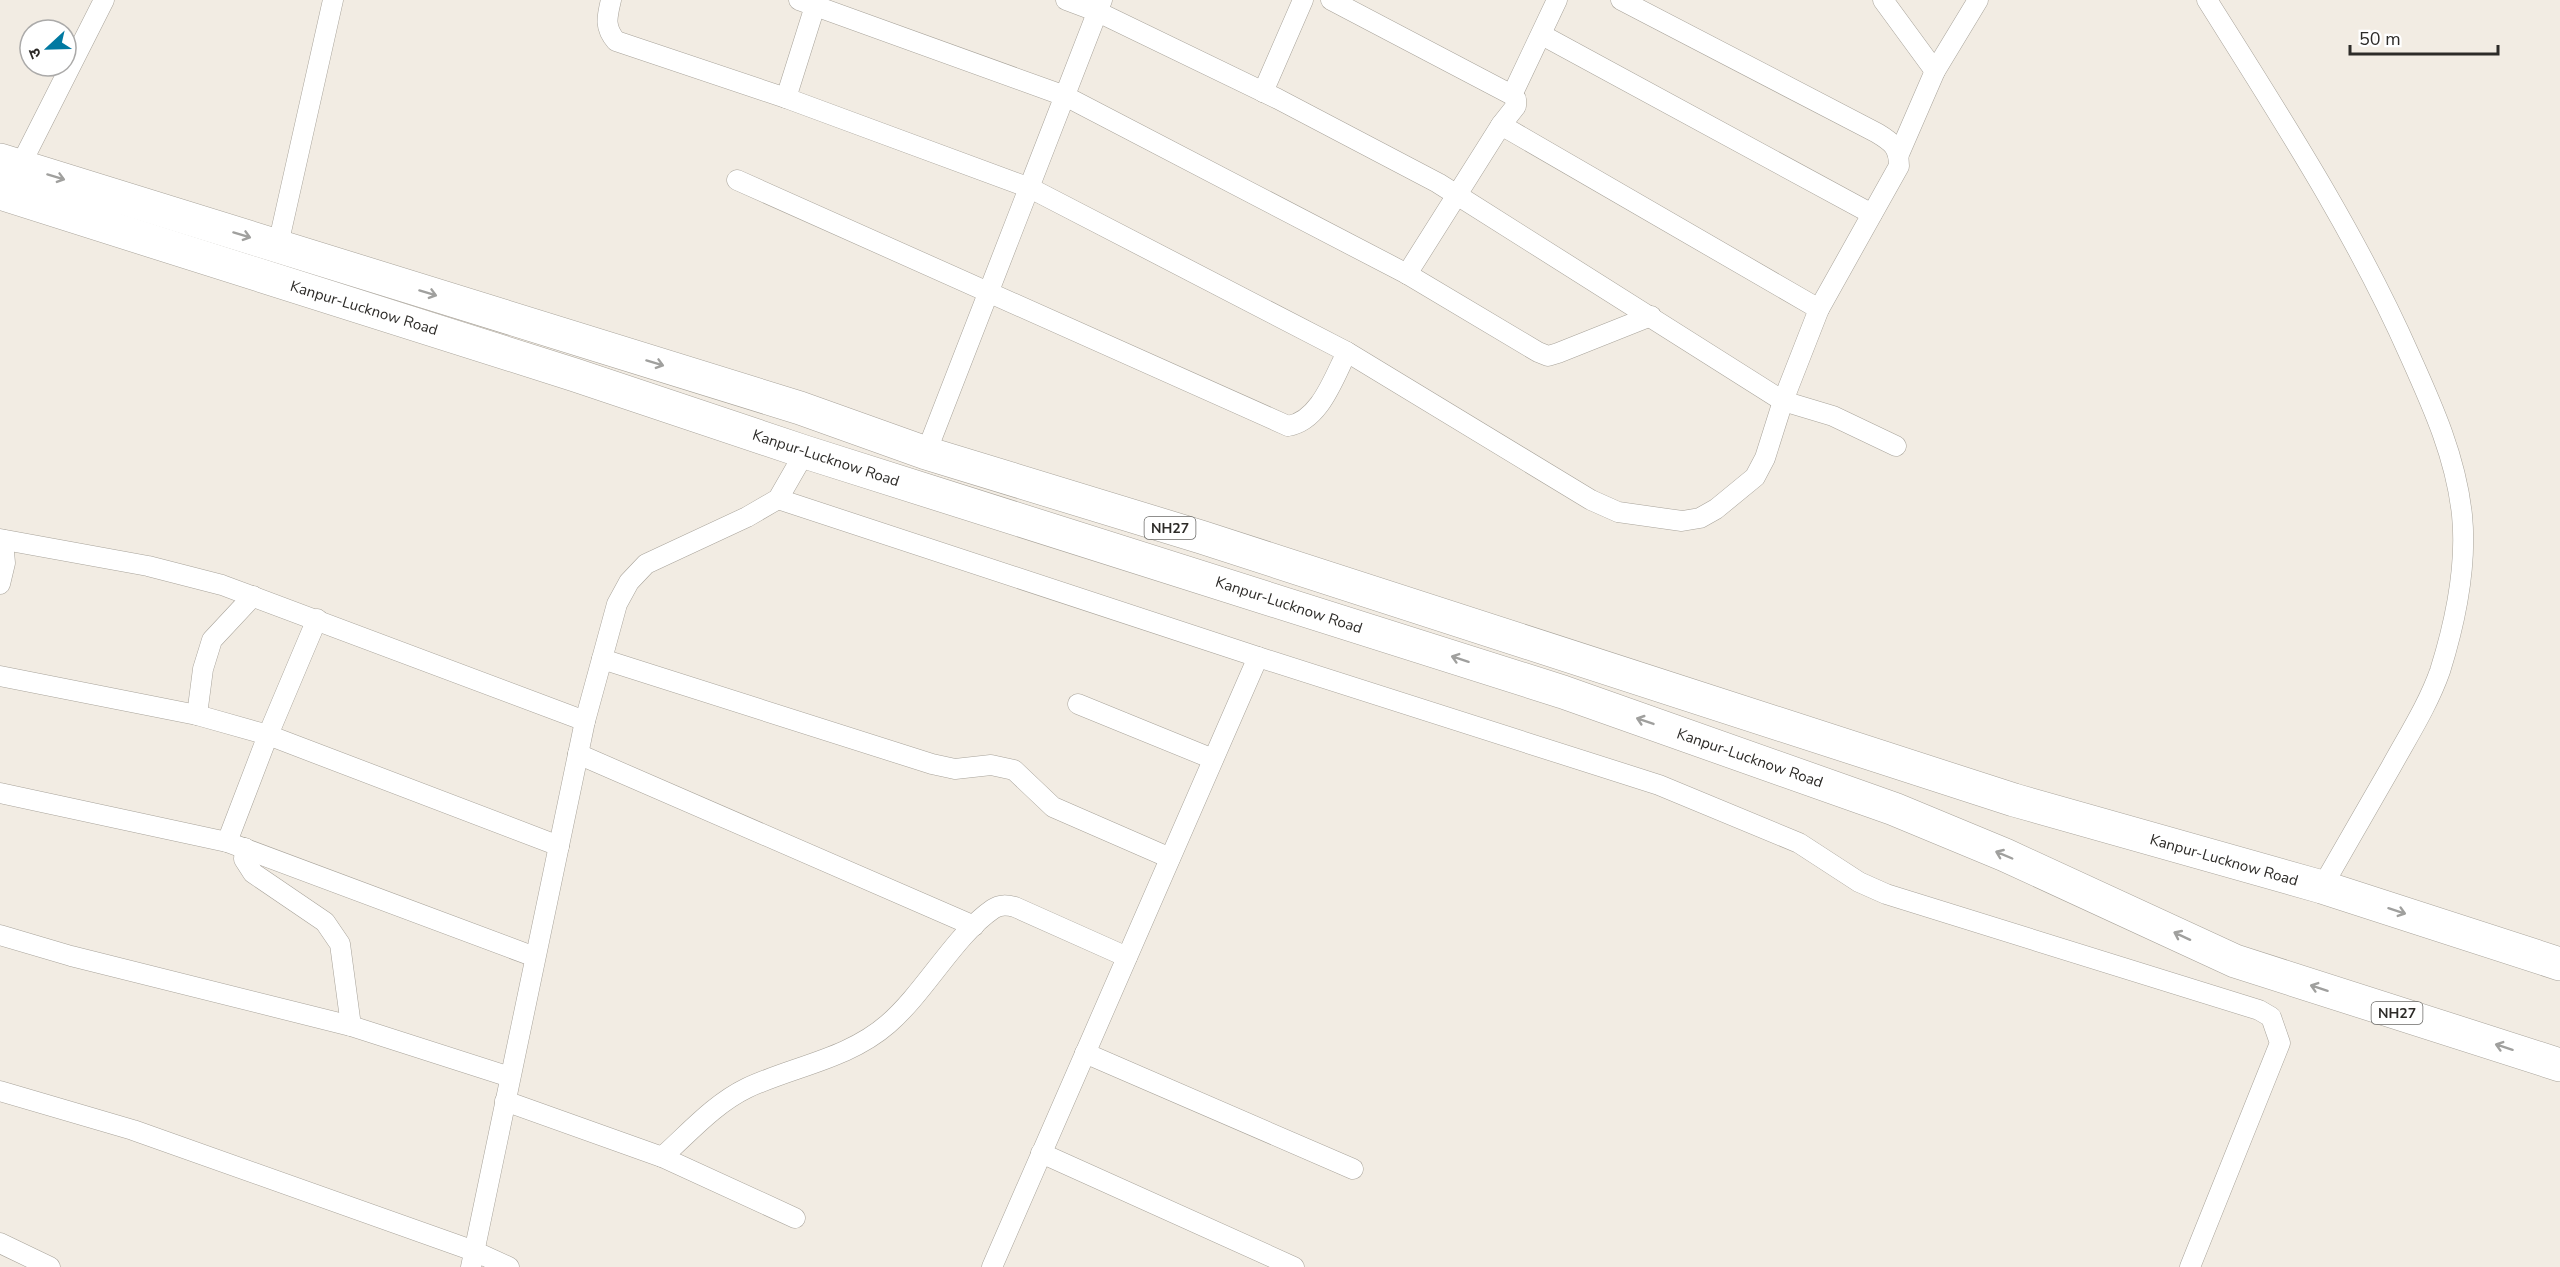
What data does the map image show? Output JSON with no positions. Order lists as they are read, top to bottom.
{
  "streets": {
    "highway": ["Kanpur-Lucknow Road", "NH27"]
  },
  "scale_bar": "50 m",
  "north": "left"
}
